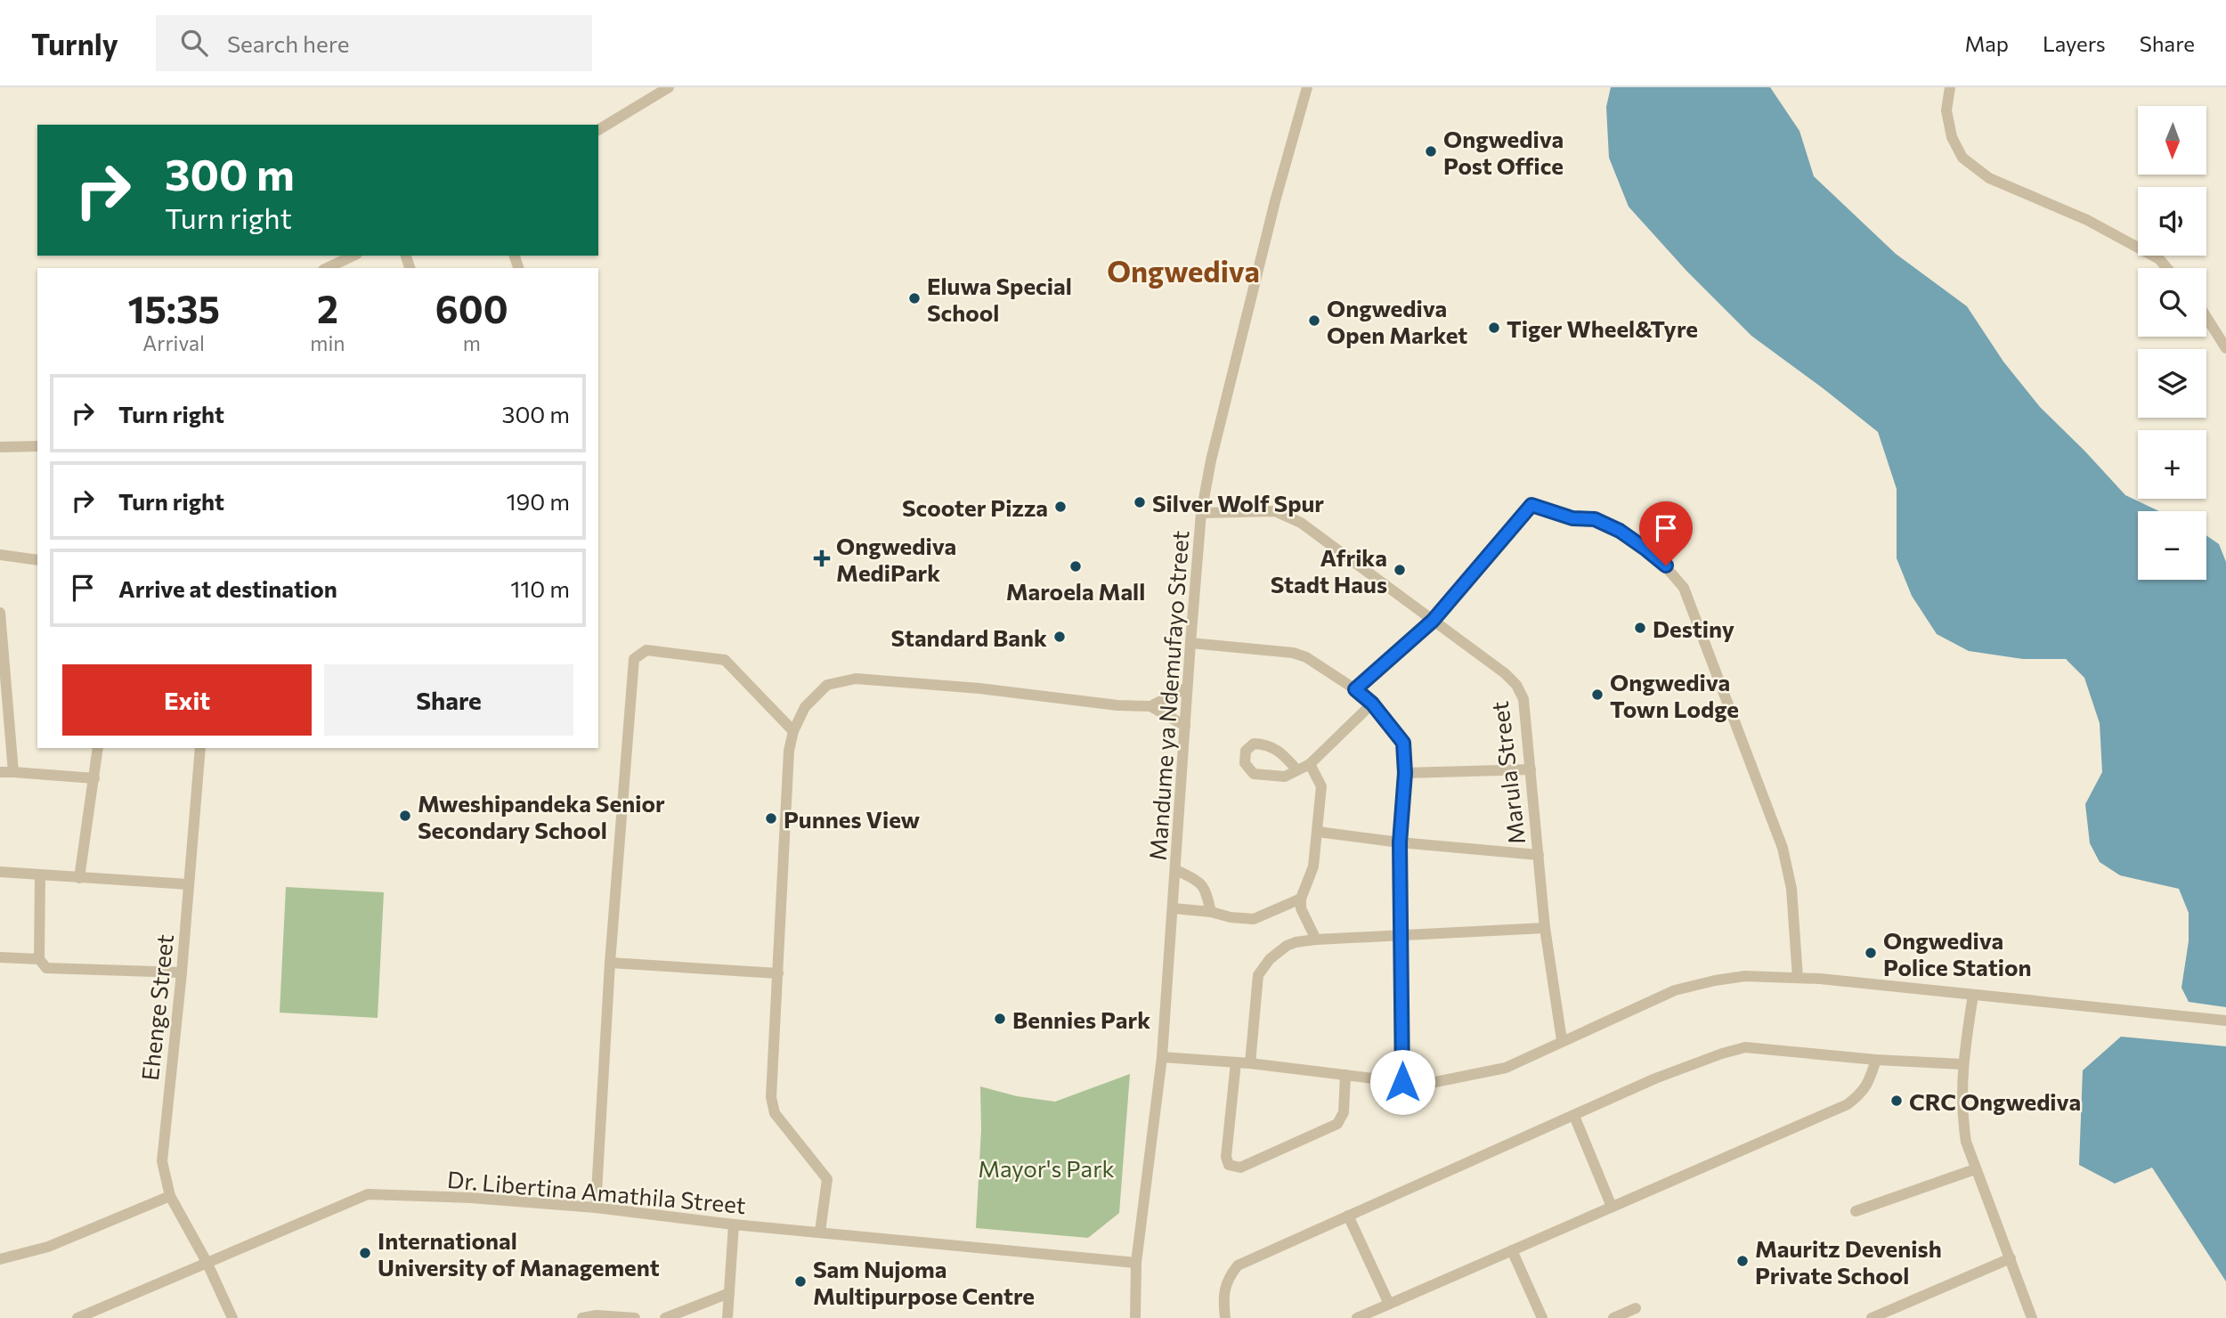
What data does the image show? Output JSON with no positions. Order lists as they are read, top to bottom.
{
  "streets": {
    "street": [
      "Mandume ya Ndemufayo Street",
      "Marula Street",
      "Ehenge Street",
      "Dr. Libertina Amathila Street"
    ]
  },
  "crossings": [
    ["Mandume ya Ndemufayo Street", "Marula Street"],
    ["Mandume ya Ndemufayo Street", "Dr. Libertina Amathila Street"],
    ["Ehenge Street", "Dr. Libertina Amathila Street"]
  ],
  "districts": ["Ongwediva"],
  "parks": ["Mayor's Park"],
  "places": {
    "other": [
      "Ongwediva Post Office",
      "Eluwa Special School",
      "Ongwediva Open Market",
      "Tiger Wheel&Tyre",
      "Silver Wolf Spur",
      "Scooter Pizza",
      "Maroela Mall",
      "Afrika Stadt Haus",
      "Destiny",
      "Standard Bank",
      "Ongwediva Town Lodge",
      "Mweshipandeka Senior Secondary School",
      "Punnes View",
      "Ongwediva Police Station",
      "Bennies Park",
      "CRC Ongwediva",
      "International University of Management",
      "Mauritz Devenish Private School",
      "Sam Nujoma Multipurpose Centre"
    ],
    "health": ["Ongwediva MediPark"]
  },
  "north": "bottom",
  "page": {
    "header": "Turnly",
    "search": "Search here",
    "nav": ["Map", "Layers", "Share"],
    "map_buttons": ["+", "−"],
    "turn": ["300 m", "Turn right"],
    "eta": [
      "15:35",
      "Arrival",
      "2",
      "min",
      "600",
      "m"
    ],
    "list": [
      {
        "name": "Turn right",
        "value": "300 m"
      },
      {
        "name": "Turn right",
        "value": "190 m"
      },
      {
        "name": "Arrive at destination",
        "value": "110 m"
      }
    ],
    "buttons": ["Exit", "Share"]
  }
}
